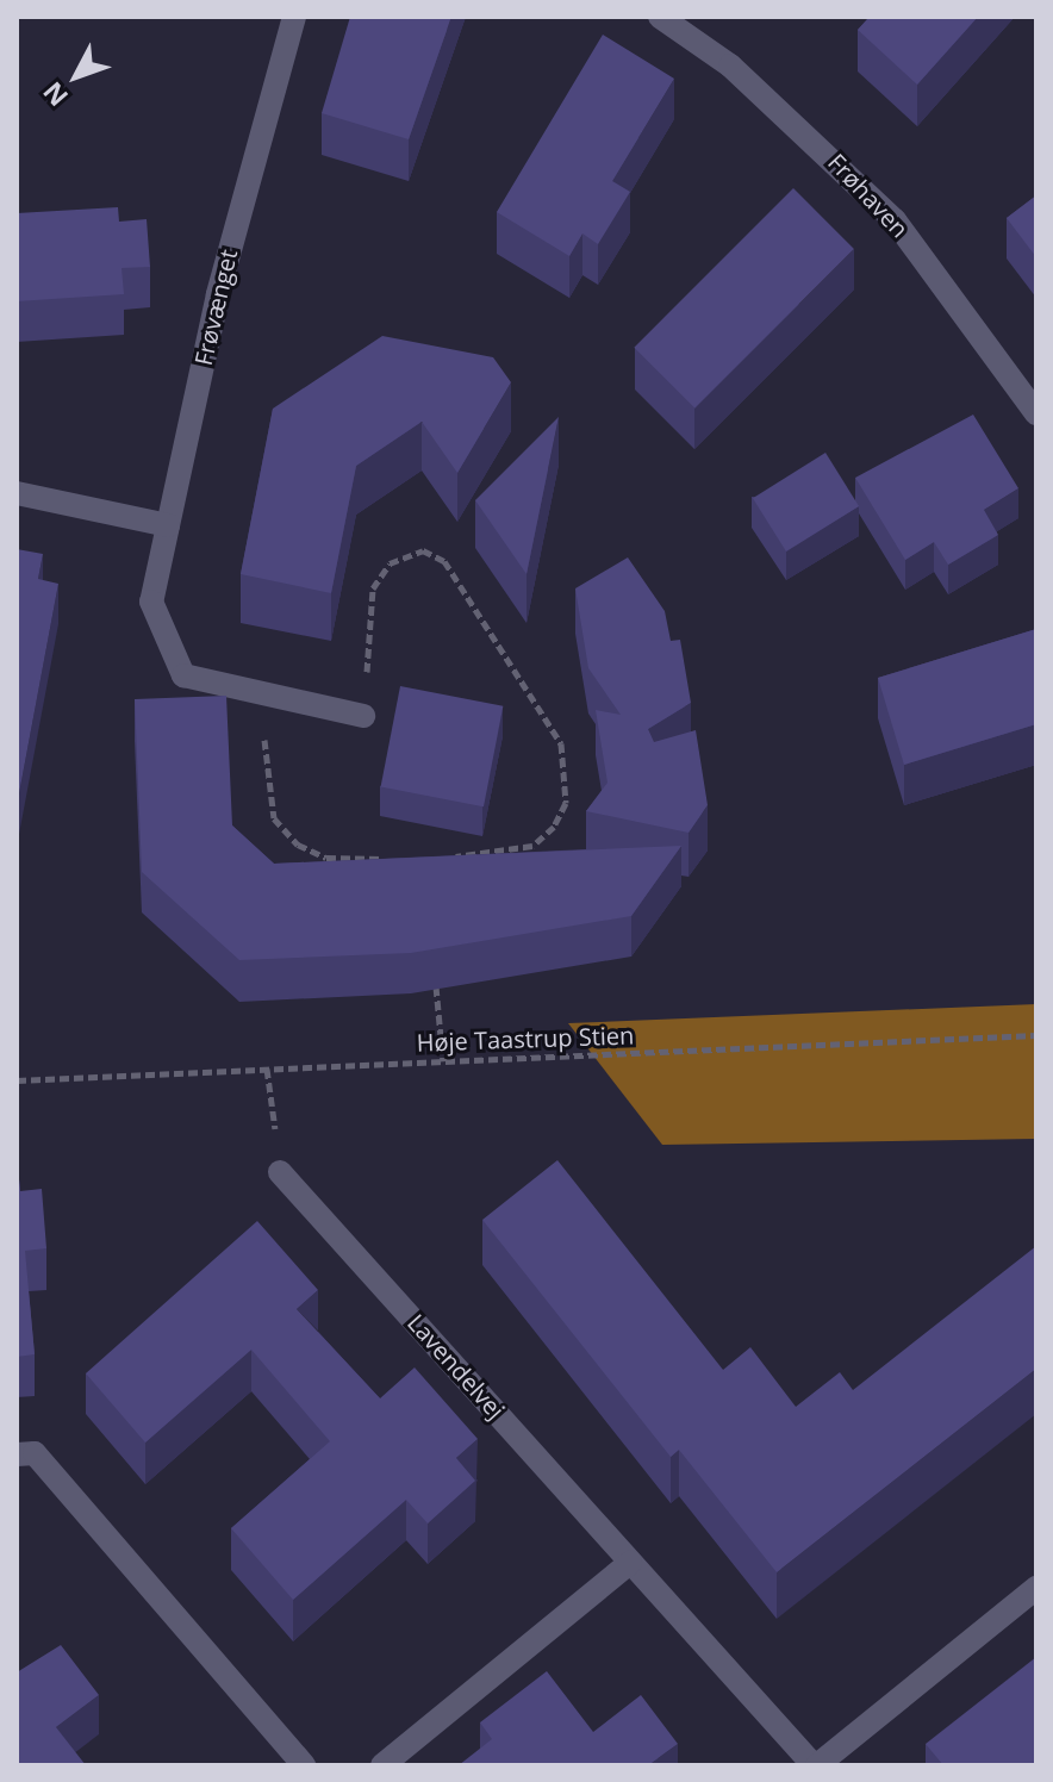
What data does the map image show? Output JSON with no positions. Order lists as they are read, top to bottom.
{
  "streets": {
    "street": ["Frøhaven", "Frøvænget", "Lavendelvej"],
    "path": ["Høje Taastrup Stien"]
  },
  "north": "bottom left"
}
